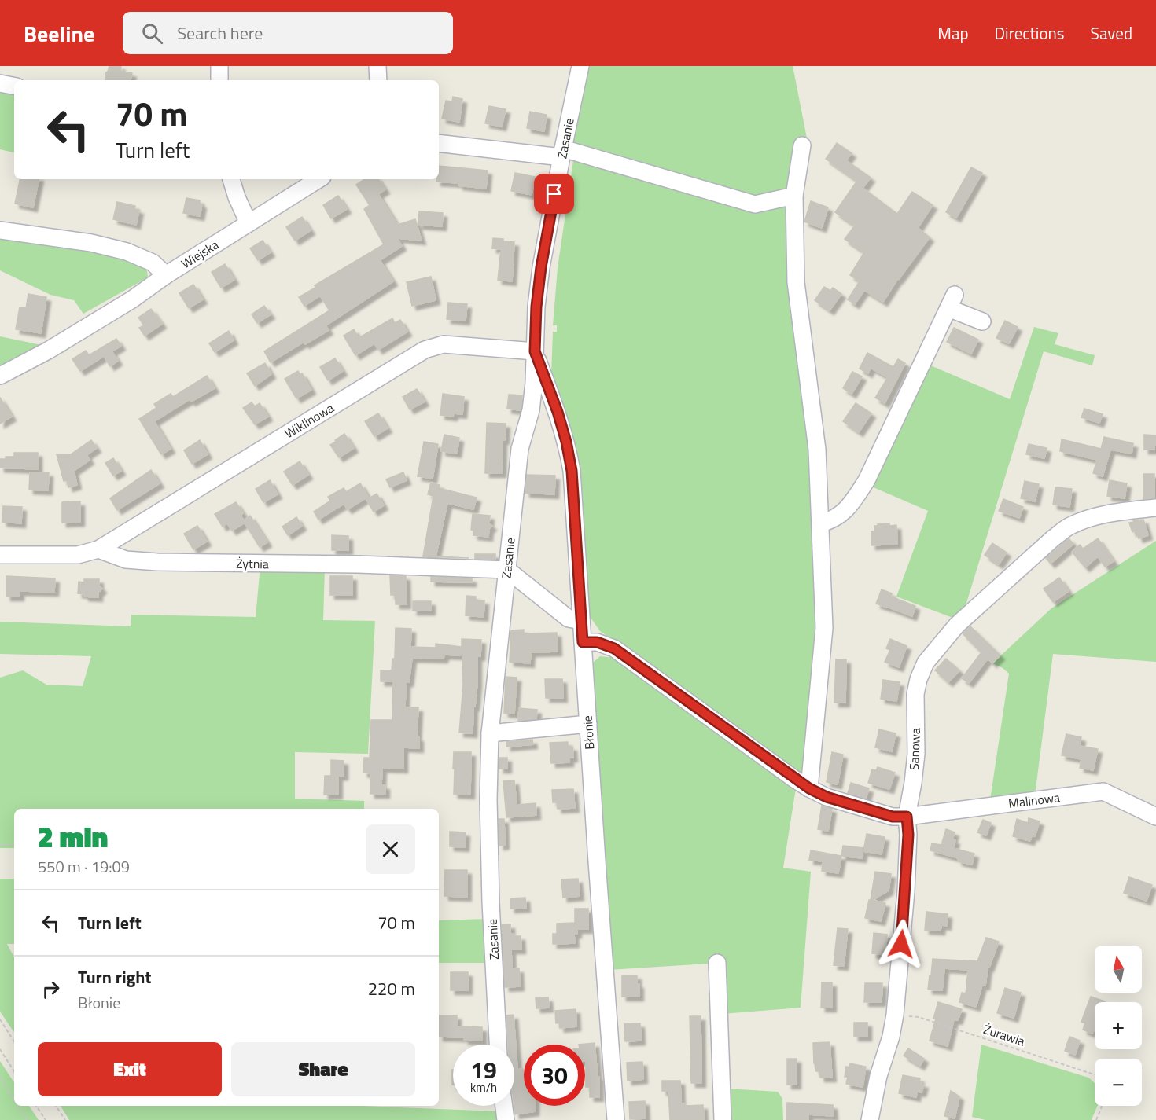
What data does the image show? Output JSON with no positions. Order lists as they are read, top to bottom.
{
  "streets": {
    "street": [
      "Zasanie",
      "Wiejska",
      "Wiklinowa",
      "Żytnia",
      "Błonie",
      "Sanowa",
      "Malinowa"
    ],
    "path": ["Żurawia"]
  },
  "crossings": [
    ["Zasanie", "Wiklinowa"],
    ["Zasanie", "Żytnia"],
    ["Zasanie", "Błonie"],
    ["Wiklinowa", "Żytnia"],
    ["Wiklinowa", "Błonie"],
    ["Błonie", "Malinowa"],
    ["Sanowa", "Malinowa"],
    ["Sanowa", "Żurawia"]
  ],
  "north": "top",
  "page": {
    "header": "Beeline",
    "search": "Search here",
    "nav": ["Map", "Directions", "Saved"],
    "turn": ["70 m", "Turn left"],
    "heading": ["2 min", "550 m · 19:09"],
    "list": [
      {
        "name": "Turn left",
        "value": "70 m"
      },
      {
        "name": "Turn right",
        "note": "Błonie",
        "value": "220 m"
      }
    ],
    "map_buttons": ["+", "−"],
    "buttons": ["Exit", "Share"],
    "speed": "19 km/h",
    "limit": "30"
  }
}
